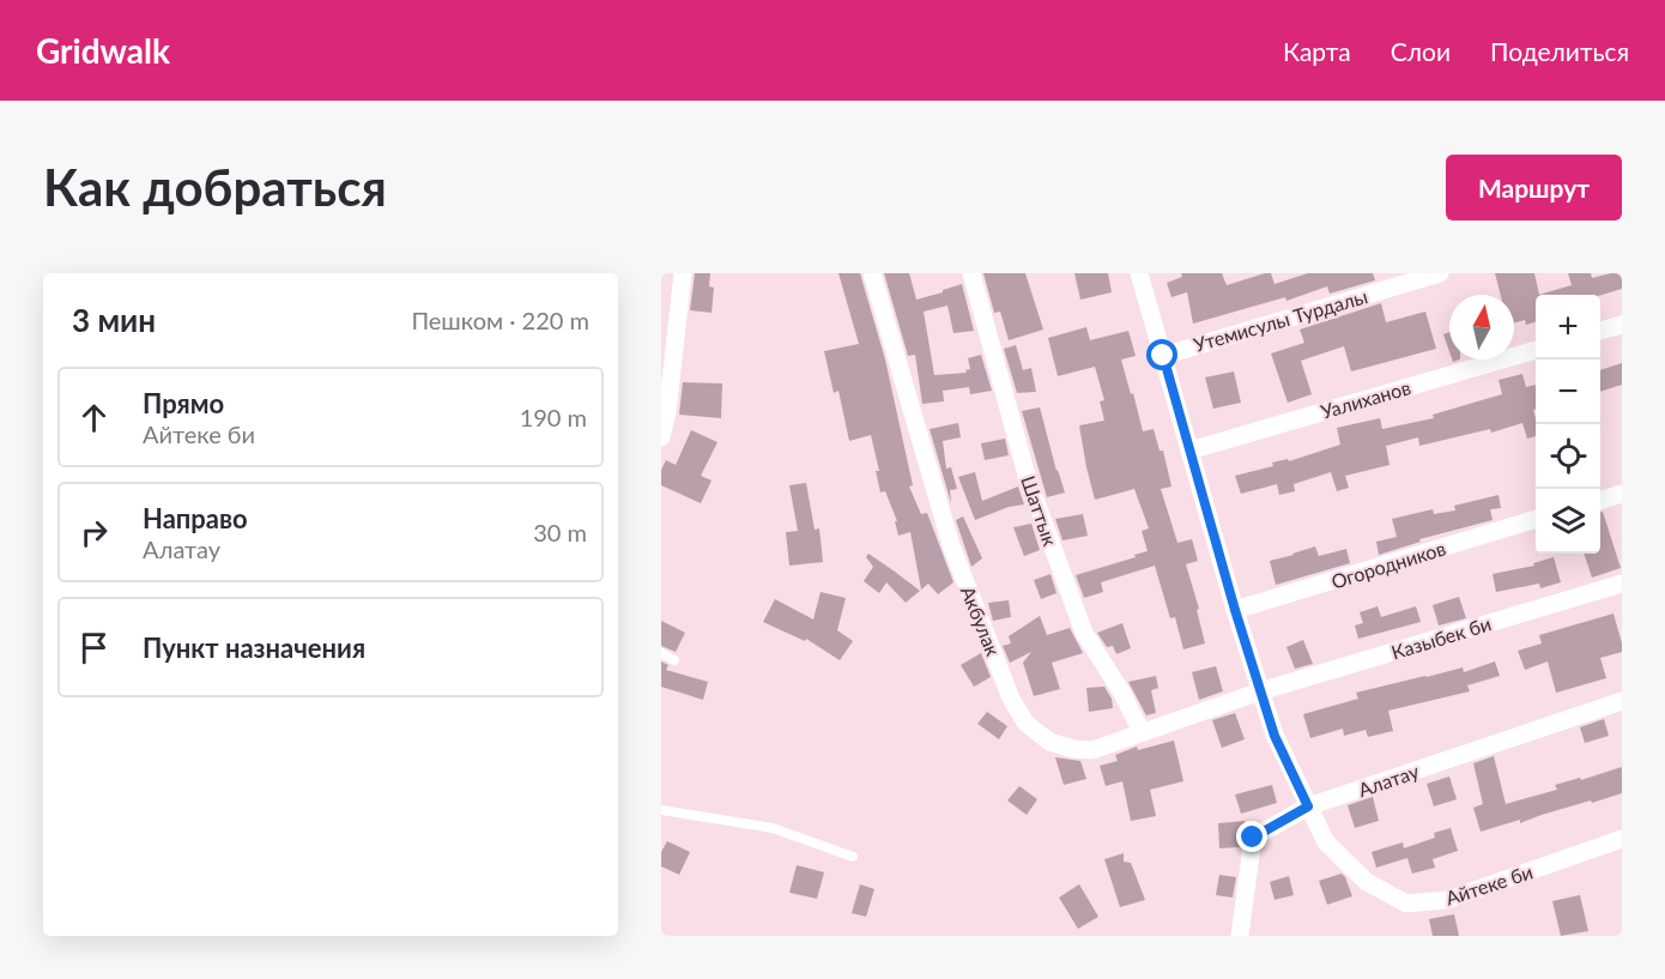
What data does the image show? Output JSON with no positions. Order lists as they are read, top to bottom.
{
  "streets": {
    "street": [
      "Утемисулы Турдалы",
      "Уалиханов",
      "Шаттык",
      "Огородников",
      "Акбулак",
      "Казыбек би",
      "Алатау",
      "Айтеке би"
    ]
  },
  "crossings": [
    ["Утемисулы Турдалы", "Айтеке би"],
    ["Уалиханов", "Айтеке би"],
    ["Шаттык", "Акбулак"],
    ["Огородников", "Айтеке би"],
    ["Акбулак", "Казыбек би"],
    ["Акбулак", "Айтеке би"],
    ["Казыбек би", "Айтеке би"],
    ["Алатау", "Айтеке би"]
  ],
  "north": "top",
  "page": {
    "header": "Gridwalk",
    "nav": ["Карта", "Слои", "Поделиться"],
    "buttons": "Маршрут",
    "title": "Как добраться",
    "heading": ["3 мин", "Пешком · 220 m"],
    "map_buttons": ["+", "−"],
    "list": [
      ["Прямо", "Айтеке би", "190 m"],
      ["Направо", "Алатау", "30 m"],
      "Пункт назначения"
    ]
  }
}
